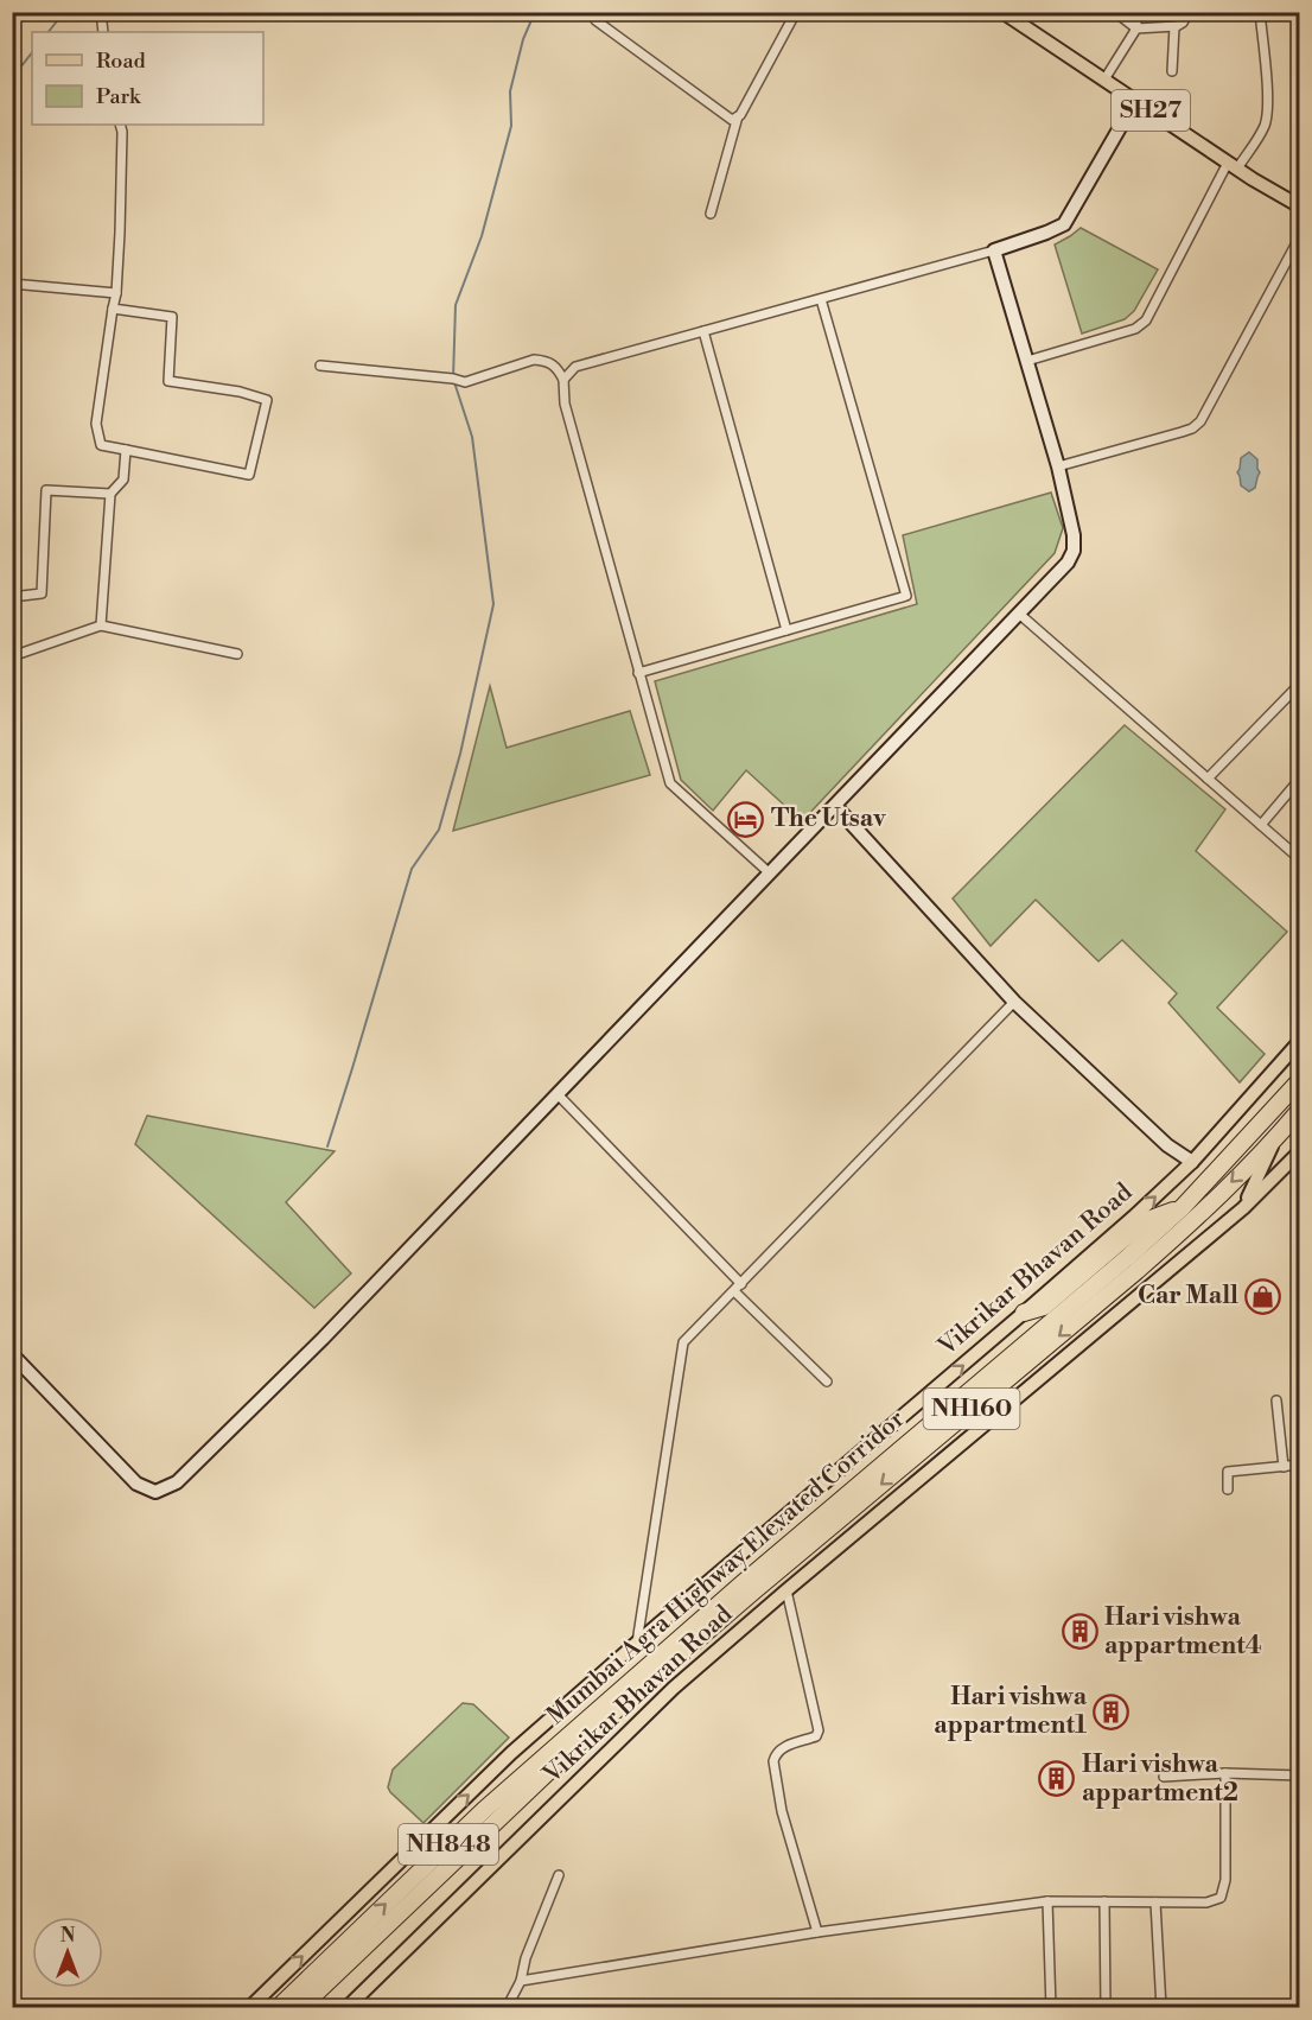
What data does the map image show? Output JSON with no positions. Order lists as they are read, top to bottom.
{
  "streets": {
    "highway": ["NH160", "Mumbai Agra Highway Elevated Corridor", "NH848"],
    "main road": ["SH27", "Vikrikar Bhavan Road"]
  },
  "places": {
    "hotel": ["The Utsav"],
    "shop": ["Car Mall"],
    "building": ["Hari vishwa appartment4", "Hari vishwa appartment1", "Hari vishwa appartment2"]
  },
  "legend": ["Road", "Park"],
  "north": "top"
}
